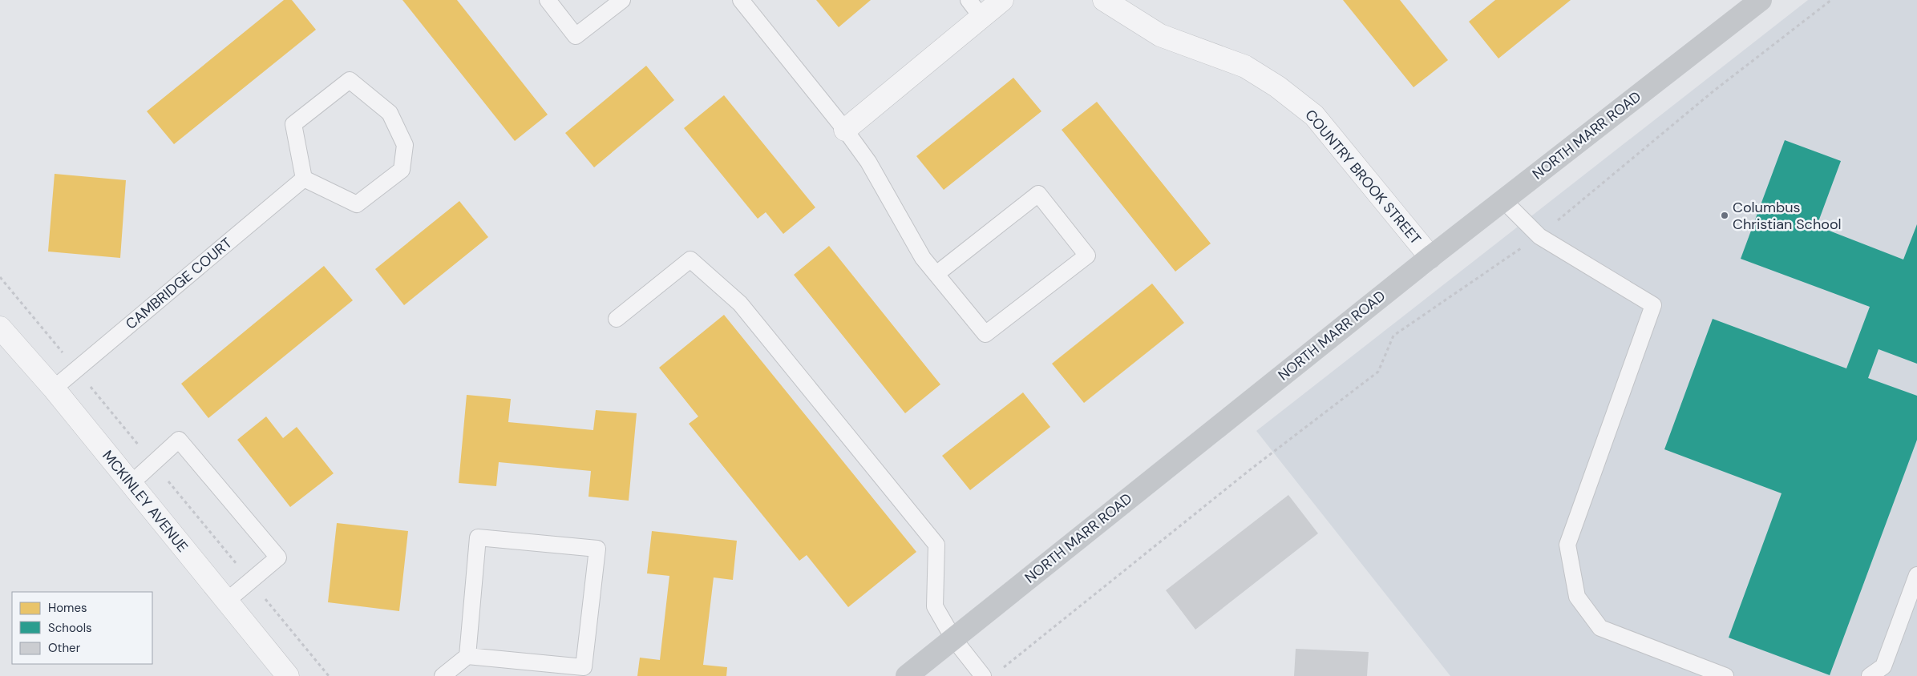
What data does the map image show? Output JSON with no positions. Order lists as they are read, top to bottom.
{
  "streets": {
    "street": ["NORTH MARR ROAD", "COUNTRY BROOK STREET", "MCKINLEY AVENUE"],
    "lane": ["CAMBRIDGE COURT"]
  },
  "crossings": [
    ["NORTH MARR ROAD", "COUNTRY BROOK STREET"],
    ["CAMBRIDGE COURT", "MCKINLEY AVENUE"]
  ],
  "places": ["Columbus Christian School"],
  "legend": ["Homes", "Schools", "Other"]
}
